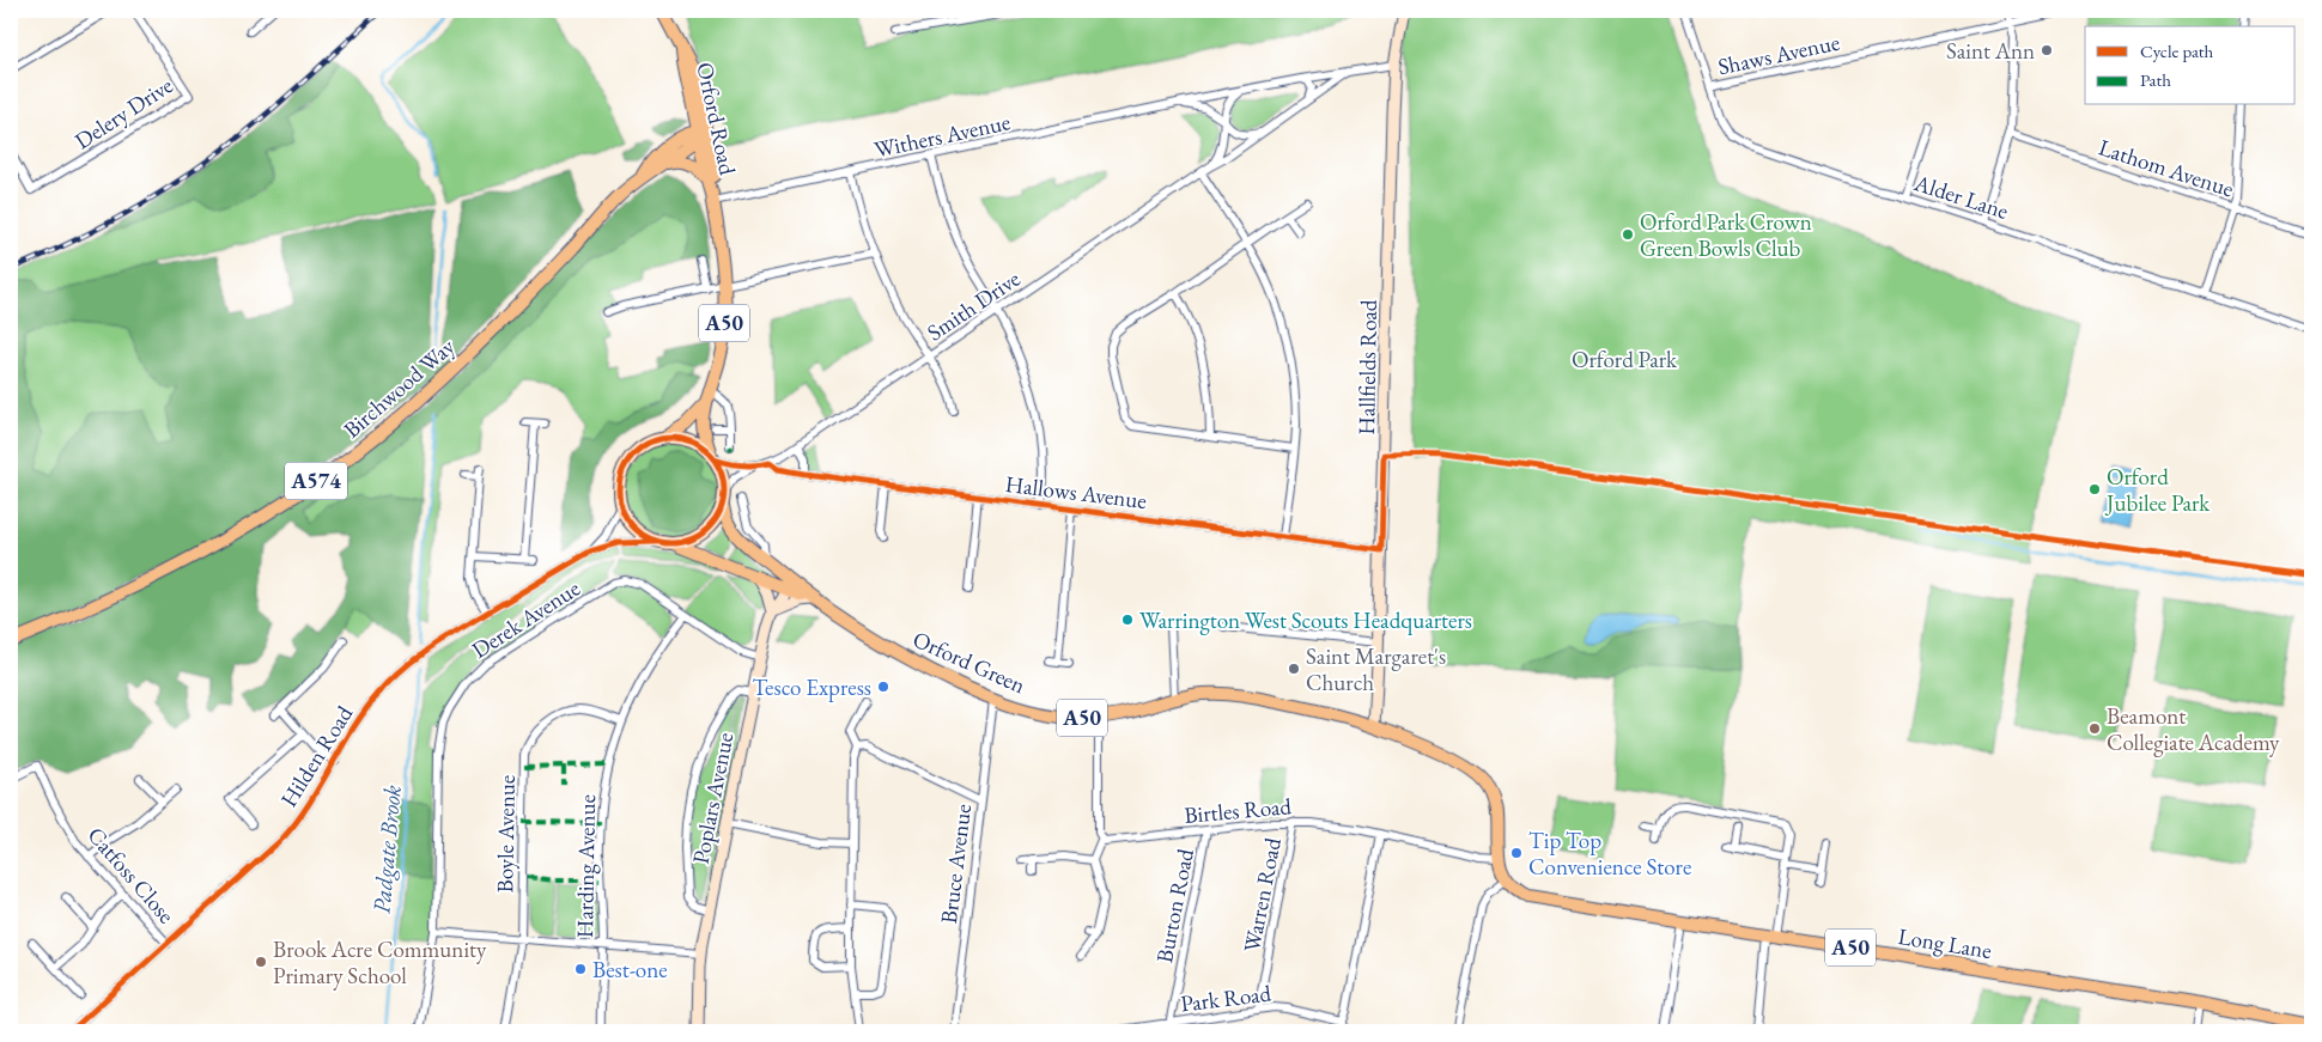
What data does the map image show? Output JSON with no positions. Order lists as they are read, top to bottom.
{
  "streets": {
    "main road": [
      "Orford Road",
      "A50",
      "Birchwood Way",
      "A574",
      "Orford Green",
      "Long Lane"
    ],
    "street": [
      "Shaws Avenue",
      "Delery Drive",
      "Withers Avenue",
      "Lathom Avenue",
      "Alder Lane",
      "Smith Drive",
      "Hallfields Road",
      "Hallows Avenue",
      "Derek Avenue",
      "Hilden Road",
      "Poplars Avenue",
      "Birtles Road",
      "Boyle Avenue",
      "Bruce Avenue",
      "Harding Avenue",
      "Catfoss Close",
      "Warren Road",
      "Burton Road",
      "Park Road"
    ]
  },
  "crossings": [
    ["Shaws Avenue", "Alder Lane"],
    ["Orford Road", "Withers Avenue"],
    ["Orford Road", "Smith Drive"],
    ["Orford Road", "A50"],
    ["Orford Road", "Birchwood Way"],
    ["Orford Road", "Orford Green"],
    ["Orford Road", "Hilden Road"],
    ["Withers Avenue", "Smith Drive"],
    ["Withers Avenue", "Hallfields Road"],
    ["Smith Drive", "A50"],
    ["Smith Drive", "Hallows Avenue"],
    ["Smith Drive", "Orford Green"],
    ["Smith Drive", "Hilden Road"],
    ["A50", "Orford Green"],
    ["A50", "Hilden Road"],
    ["A50", "Birtles Road"],
    ["A50", "Long Lane"],
    ["Hallfields Road", "Hallows Avenue"],
    ["Hallfields Road", "Orford Green"],
    ["Derek Avenue", "Poplars Avenue"],
    ["Derek Avenue", "Harding Avenue"],
    ["Orford Green", "Hilden Road"],
    ["Orford Green", "Poplars Avenue"],
    ["Orford Green", "Birtles Road"],
    ["Orford Green", "Bruce Avenue"],
    ["Hilden Road", "Catfoss Close"],
    ["Birtles Road", "Warren Road"],
    ["Birtles Road", "Burton Road"],
    ["Boyle Avenue", "Harding Avenue"],
    ["Warren Road", "Park Road"],
    ["Burton Road", "Park Road"]
  ],
  "water": ["Padgate Brook"],
  "parks": ["Orford Park"],
  "places": [
    "Saint Ann",
    "Orford Park Crown Green Bowls Club",
    "Orford Jubilee Park",
    "Warrington West Scouts Headquarters",
    "Saint Margaret's Church",
    "Tesco Express",
    "Beamont Collegiate Academy",
    "Tip Top Convenience Store",
    "Brook Acre Community Primary School",
    "Best-one"
  ],
  "legend": ["Cycle path", "Path"]
}
